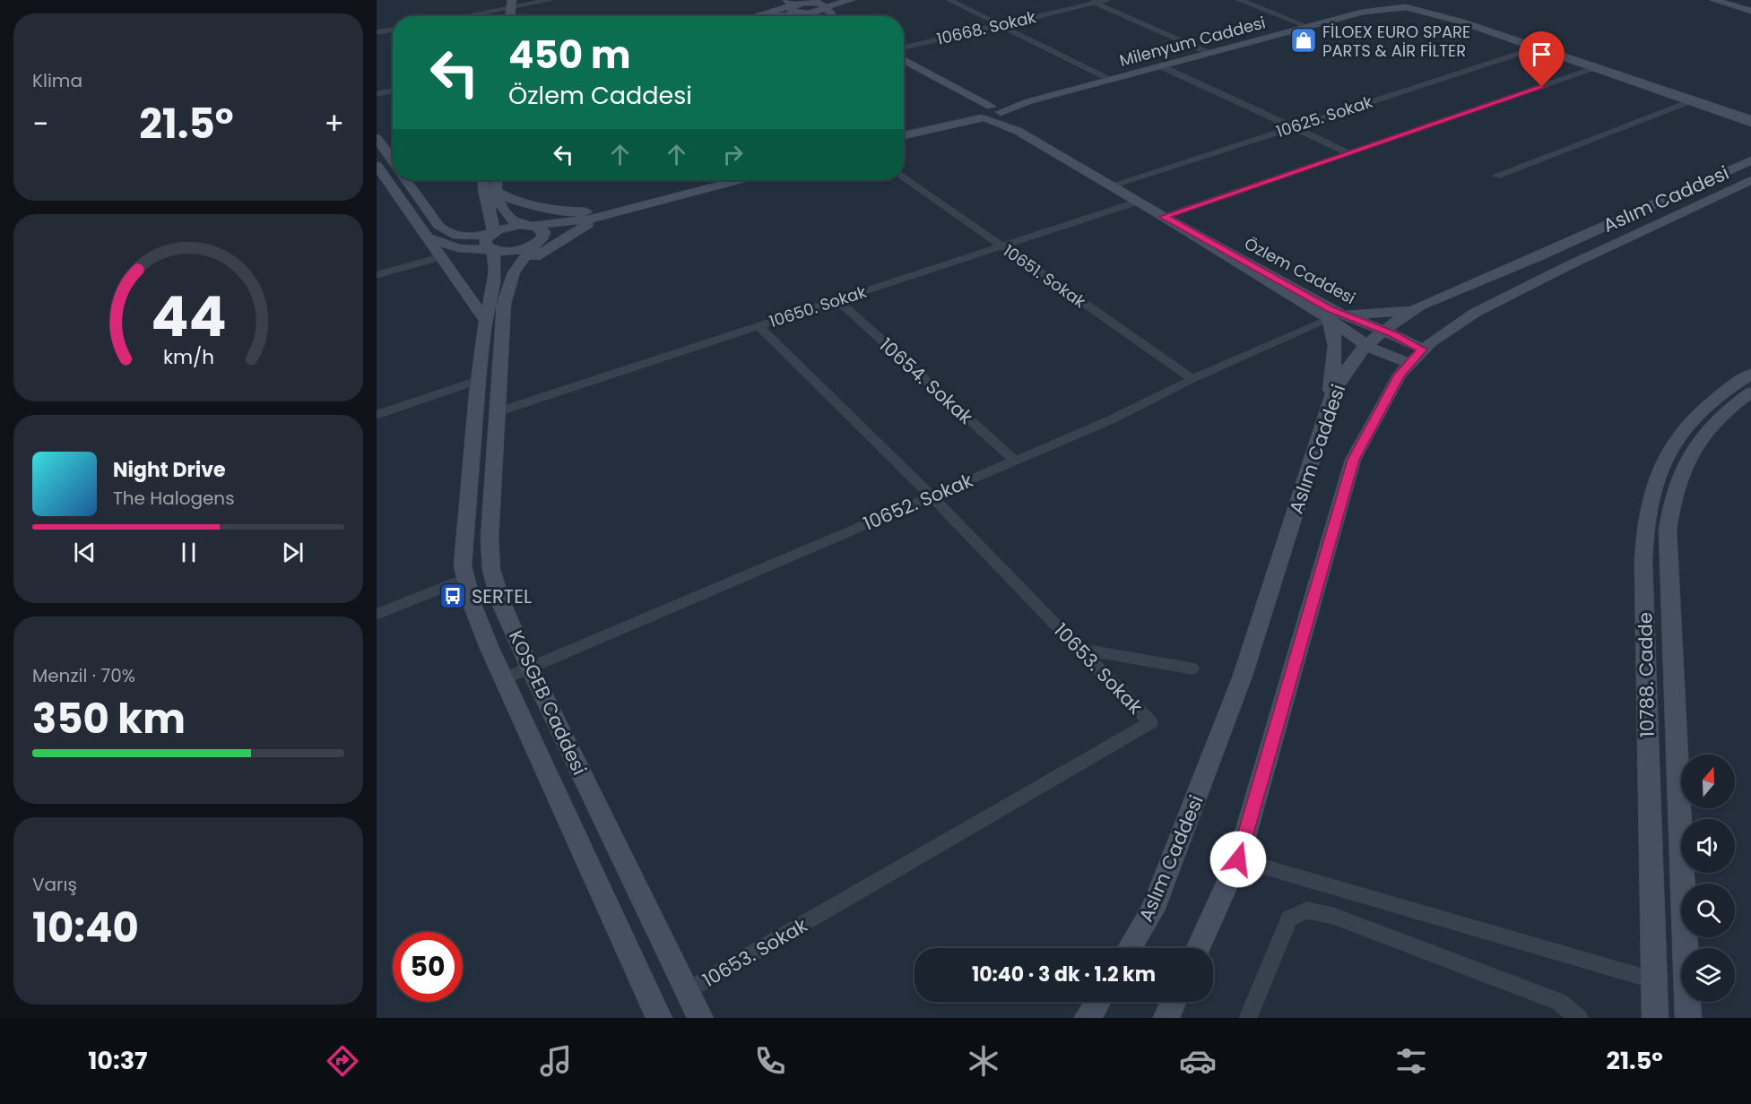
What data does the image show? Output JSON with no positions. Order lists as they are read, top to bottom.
{
  "streets": {
    "street": [
      "10668. Sokak",
      "Milenyum Caddesi",
      "10625. Sokak",
      "Aslım Caddesi",
      "Özlem Caddesi",
      "10651. Sokak",
      "10650. Sokak",
      "10654. Sokak",
      "10652. Sokak",
      "10653. Sokak",
      "10788. Cadde",
      "KOSGEB Caddesi"
    ]
  },
  "crossings": [
    ["Milenyum Caddesi", "Özlem Caddesi"],
    ["10625. Sokak", "Özlem Caddesi"],
    ["Aslım Caddesi", "Özlem Caddesi"],
    ["Özlem Caddesi", "10650. Sokak"],
    ["Özlem Caddesi", "10652. Sokak"],
    ["10651. Sokak", "10650. Sokak"],
    ["10651. Sokak", "10652. Sokak"],
    ["10650. Sokak", "10654. Sokak"],
    ["10650. Sokak", "10653. Sokak"],
    ["10650. Sokak", "KOSGEB Caddesi"],
    ["10654. Sokak", "10652. Sokak"],
    ["10652. Sokak", "10653. Sokak"],
    ["10652. Sokak", "KOSGEB Caddesi"],
    ["10653. Sokak", "KOSGEB Caddesi"]
  ],
  "places": {
    "shop": ["FİLOEX EURO SPARE PARTS & AİR FİLTER"],
    "bus stop": ["SERTEL"]
  },
  "north": "top",
  "page": {
    "tile": [
      "Klima",
      ["Menzil · 70%", "350 km"],
      ["Varış", "10:40"]
    ],
    "turn": ["450 m", "Özlem Caddesi"],
    "heat": ["−", "21.5°", "+"],
    "song": ["Night Drive", "The Halogens"],
    "limit": "50",
    "trip": "10:40 · 3 dk · 1.2 km",
    "tabs": ["10:37", "21.5°"],
    "gauge": ["44", "km/h"]
  }
}
